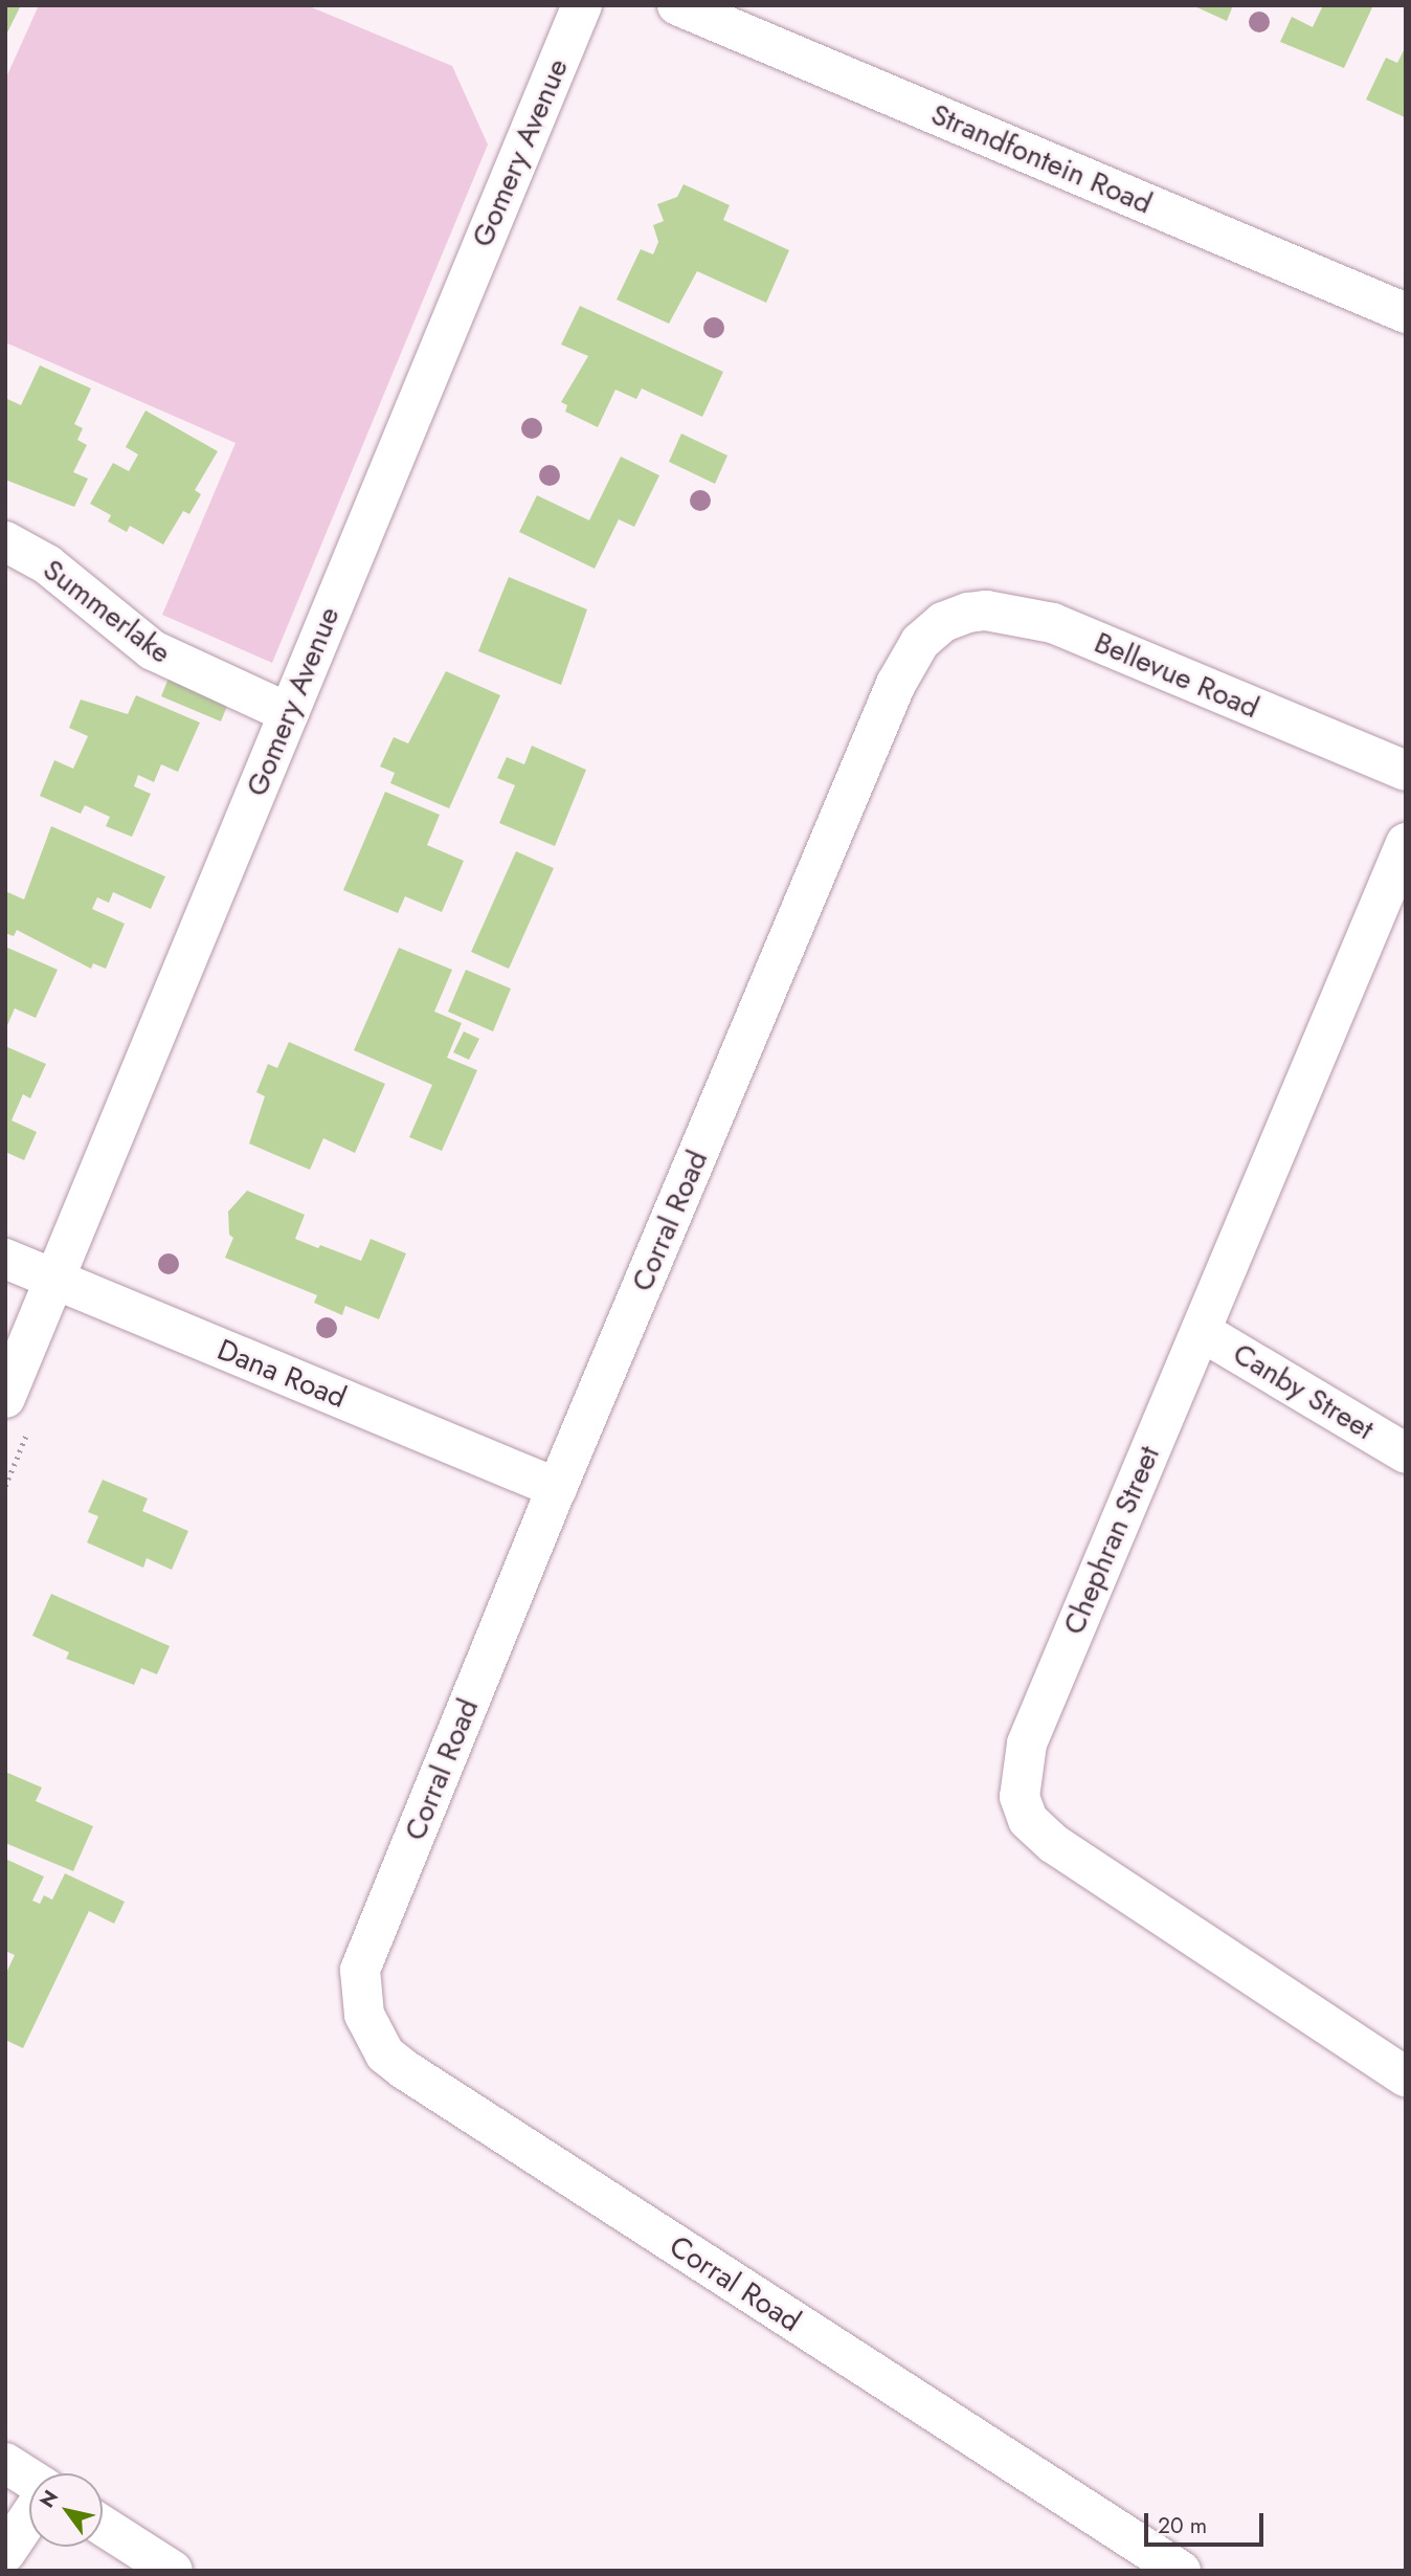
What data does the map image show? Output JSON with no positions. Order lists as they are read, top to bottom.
{
  "streets": {
    "street": [
      "Gomery Avenue",
      "Strandfontein Road",
      "Summerlake",
      "Bellevue Road",
      "Corral Road",
      "Dana Road",
      "Canby Street",
      "Chephran Street"
    ]
  },
  "crossings": [
    ["Gomery Avenue", "Summerlake"],
    ["Gomery Avenue", "Dana Road"],
    ["Bellevue Road", "Corral Road"],
    ["Corral Road", "Dana Road"],
    ["Canby Street", "Chephran Street"]
  ],
  "scale_bar": "20 m",
  "north": "top left"
}
